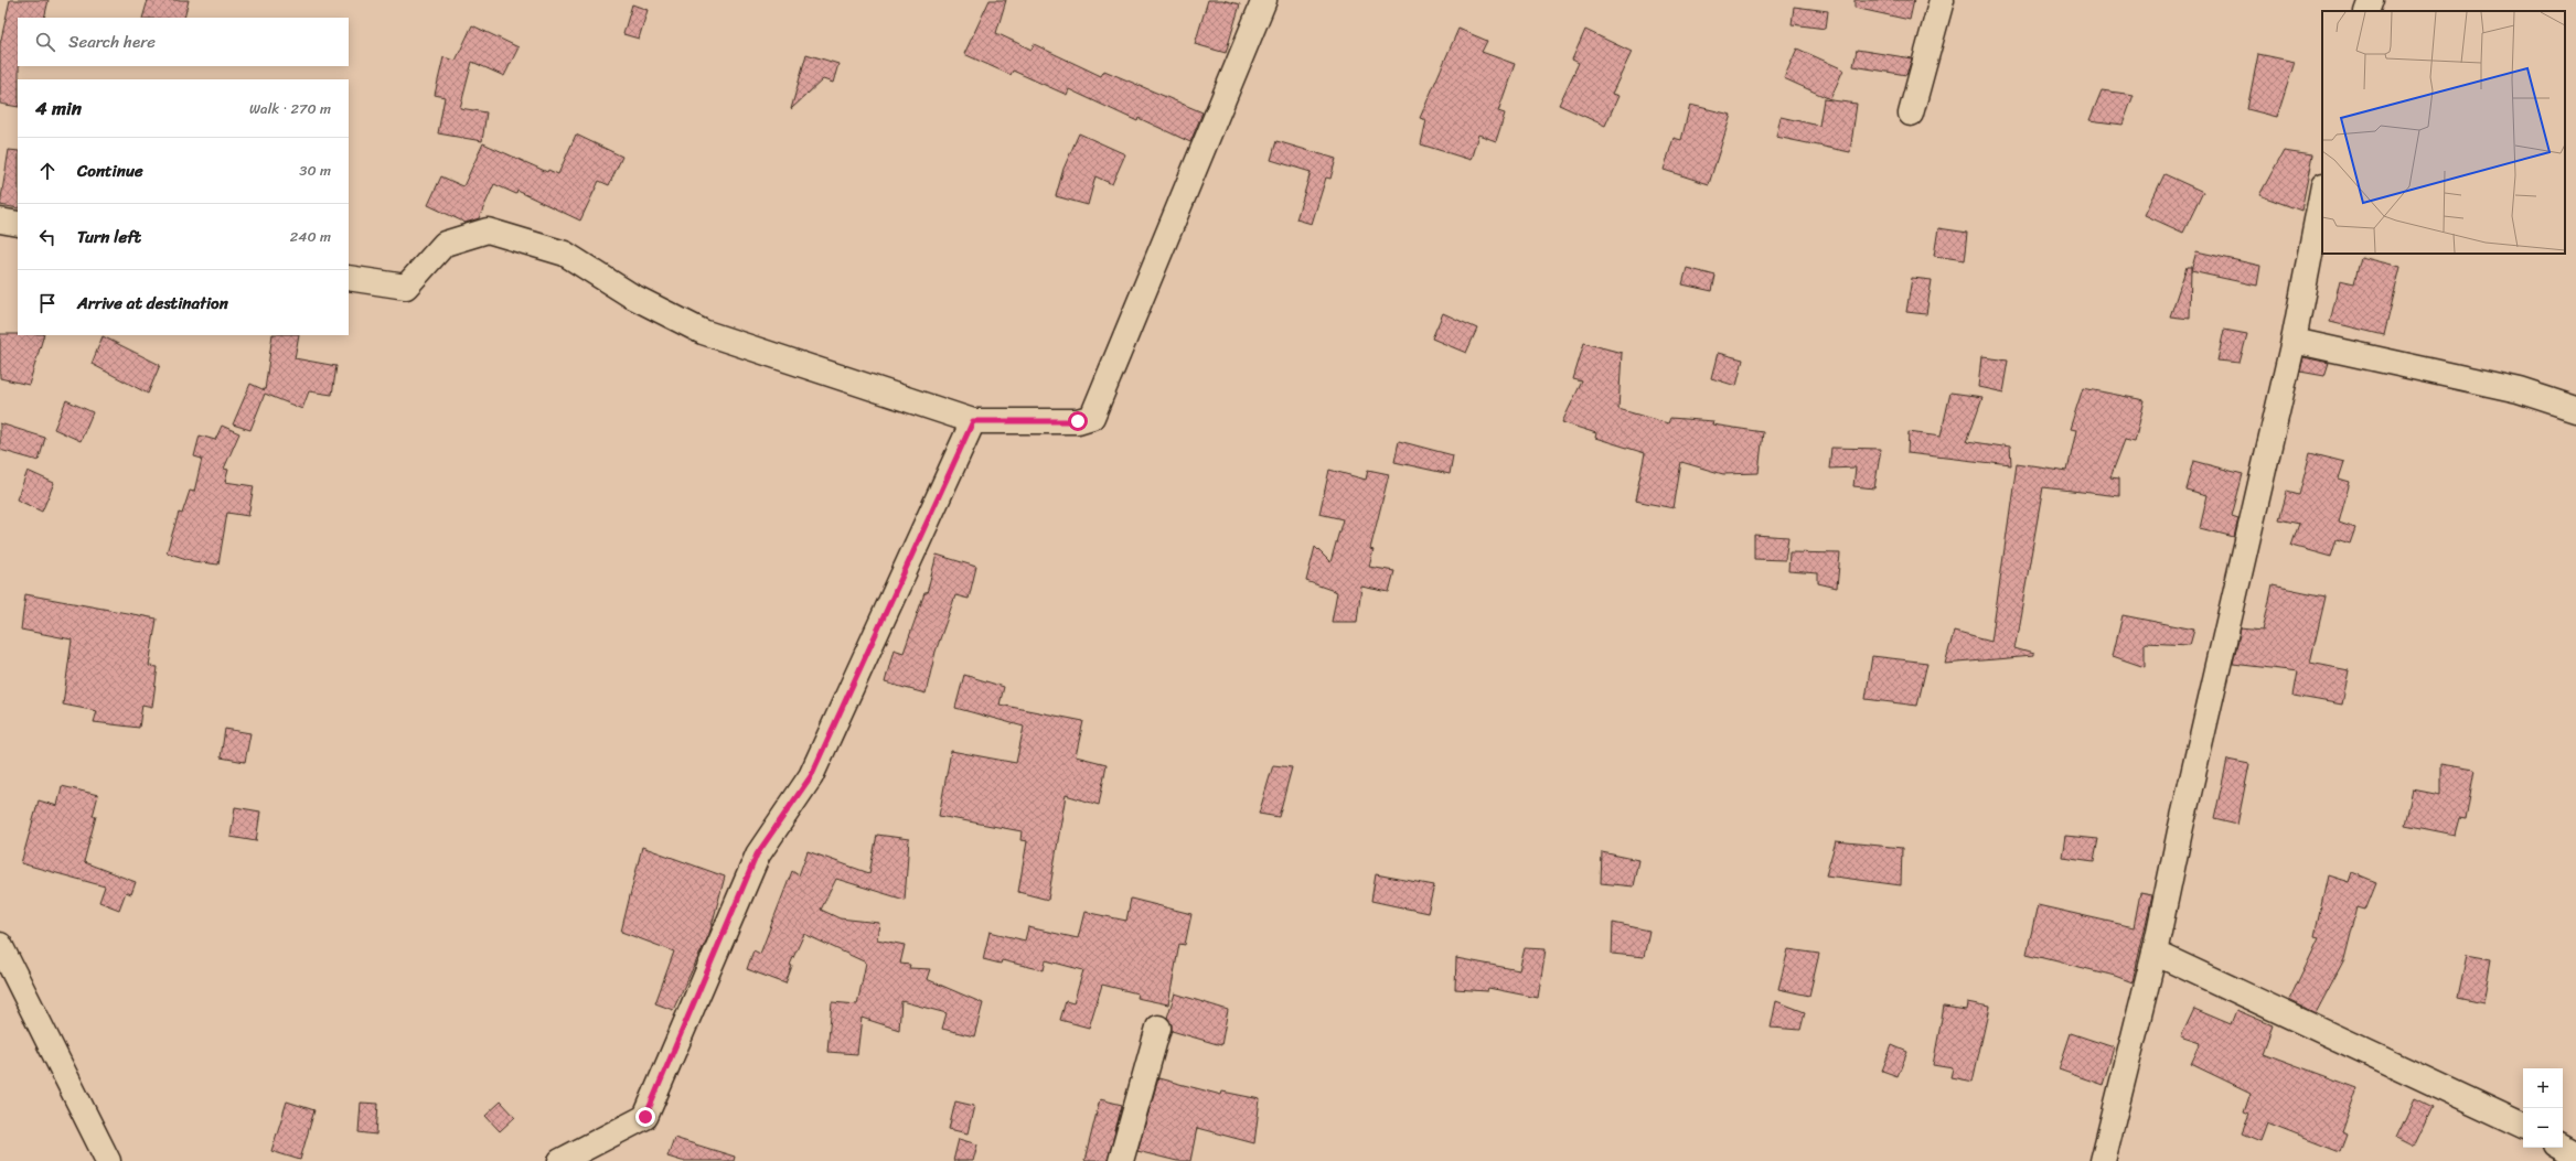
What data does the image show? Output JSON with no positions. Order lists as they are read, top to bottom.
{
  "page": {
    "search": "Search here",
    "heading": ["4 min", "Walk · 270 m"],
    "list": [
      ["Continue", "30 m"],
      ["Turn left", "240 m"],
      "Arrive at destination"
    ],
    "map_buttons": ["+", "−"]
  }
}
